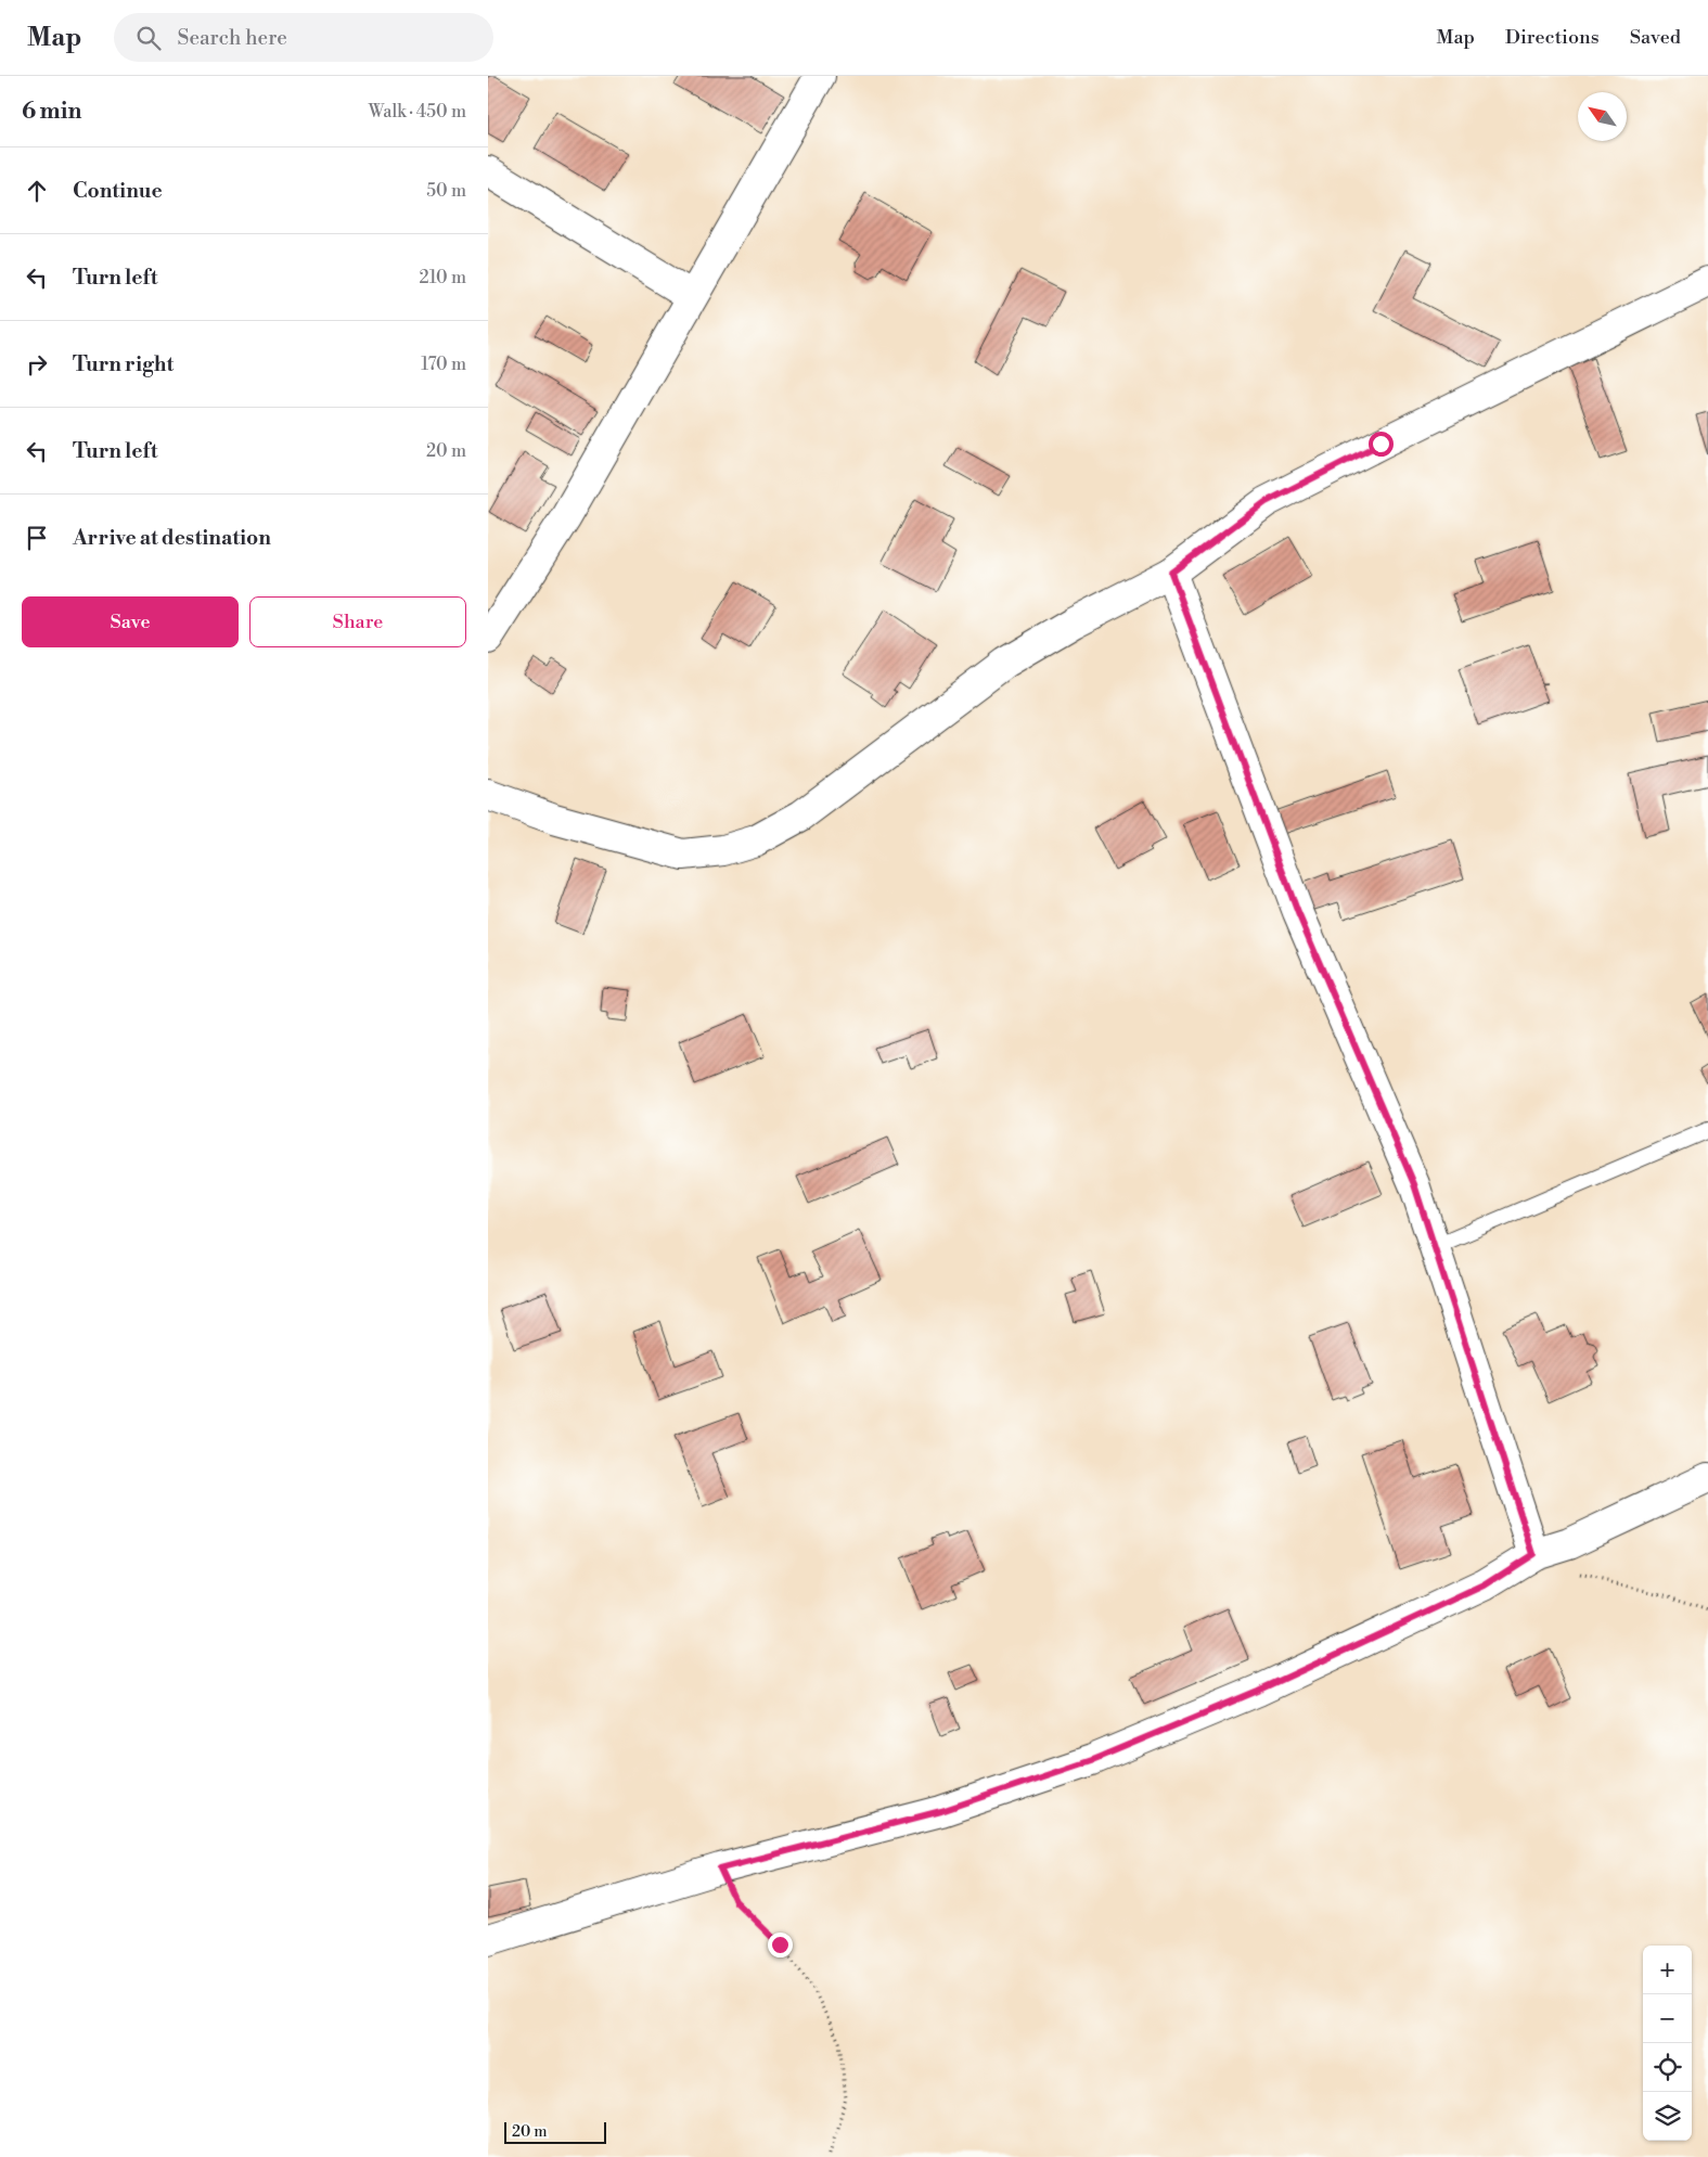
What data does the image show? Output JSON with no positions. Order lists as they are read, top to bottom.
{
  "scale_bar": "20 m",
  "north": "top left",
  "page": {
    "header": "Map",
    "search": "Search here",
    "nav": ["Map", "Directions", "Saved"],
    "heading": ["6 min", "Walk · 450 m"],
    "list": [
      ["Continue", "50 m"],
      ["Turn left", "210 m"],
      ["Turn right", "170 m"],
      ["Turn left", "20 m"],
      "Arrive at destination"
    ],
    "buttons": ["Save", "Share"],
    "map_buttons": ["+", "−"],
    "scale": "20 m"
  }
}
